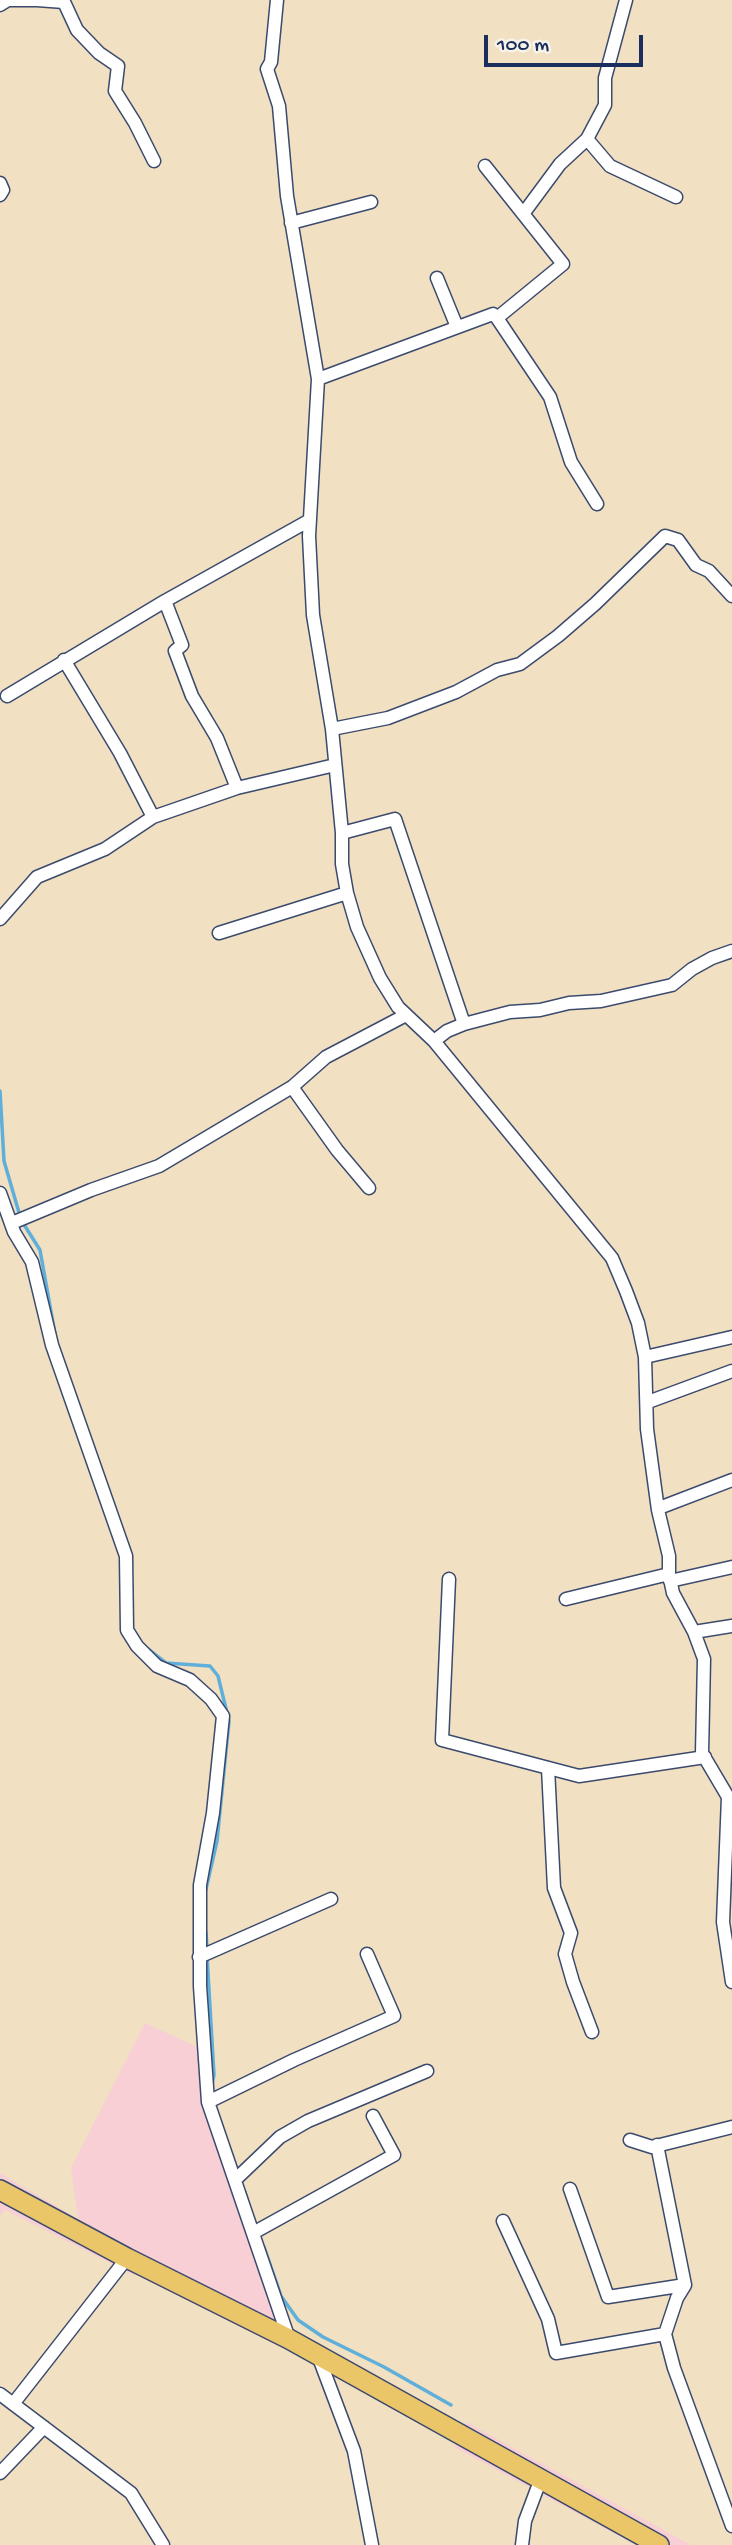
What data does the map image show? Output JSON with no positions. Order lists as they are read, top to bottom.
{
  "scale_bar": "100 m"
}
